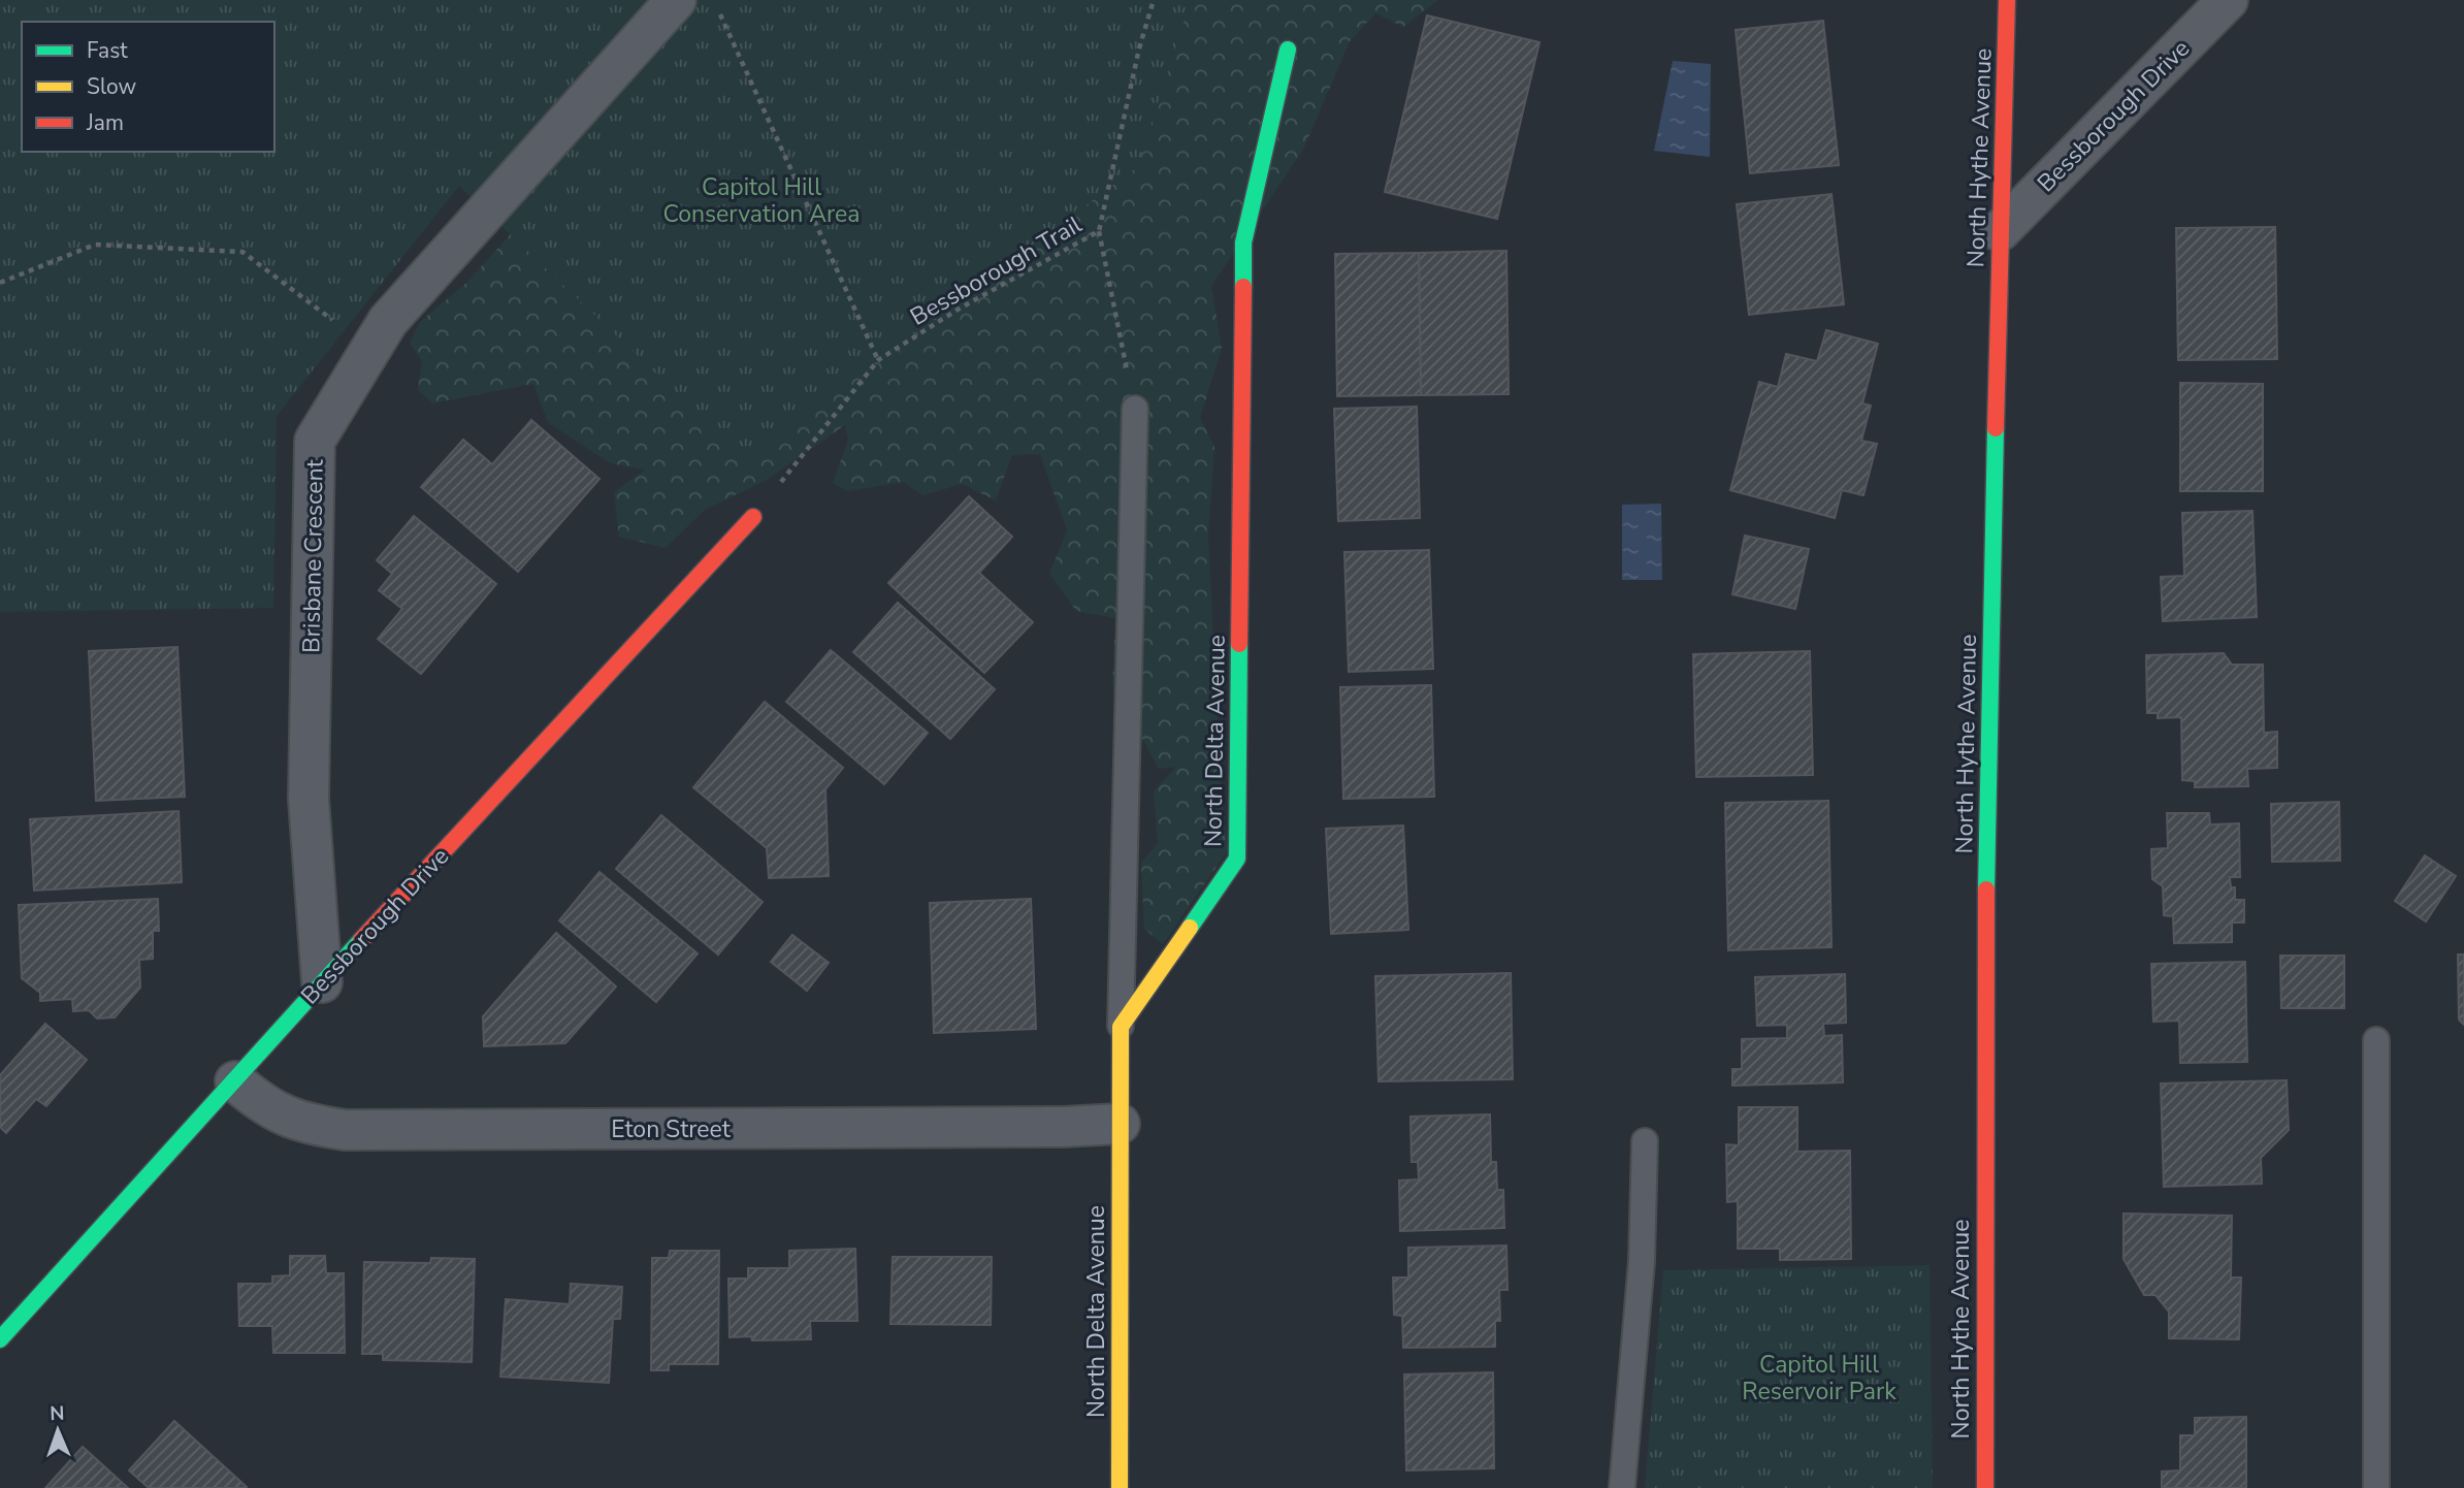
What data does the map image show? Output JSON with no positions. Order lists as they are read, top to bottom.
{
  "streets": {
    "street": [
      "Bessborough Drive",
      "North Hythe Avenue",
      "Brisbane Crescent",
      "North Delta Avenue",
      "Eton Street"
    ],
    "path": ["Bessborough Trail"]
  },
  "crossings": [
    ["Bessborough Drive", "North Hythe Avenue"],
    ["Bessborough Drive", "Bessborough Trail"],
    ["Bessborough Drive", "Brisbane Crescent"],
    ["Bessborough Drive", "Eton Street"],
    ["North Delta Avenue", "Eton Street"]
  ],
  "parks": ["Capitol Hill Conservation Area", "Capitol Hill Reservoir Park"],
  "legend": ["Fast", "Slow", "Jam"],
  "north": "top"
}
